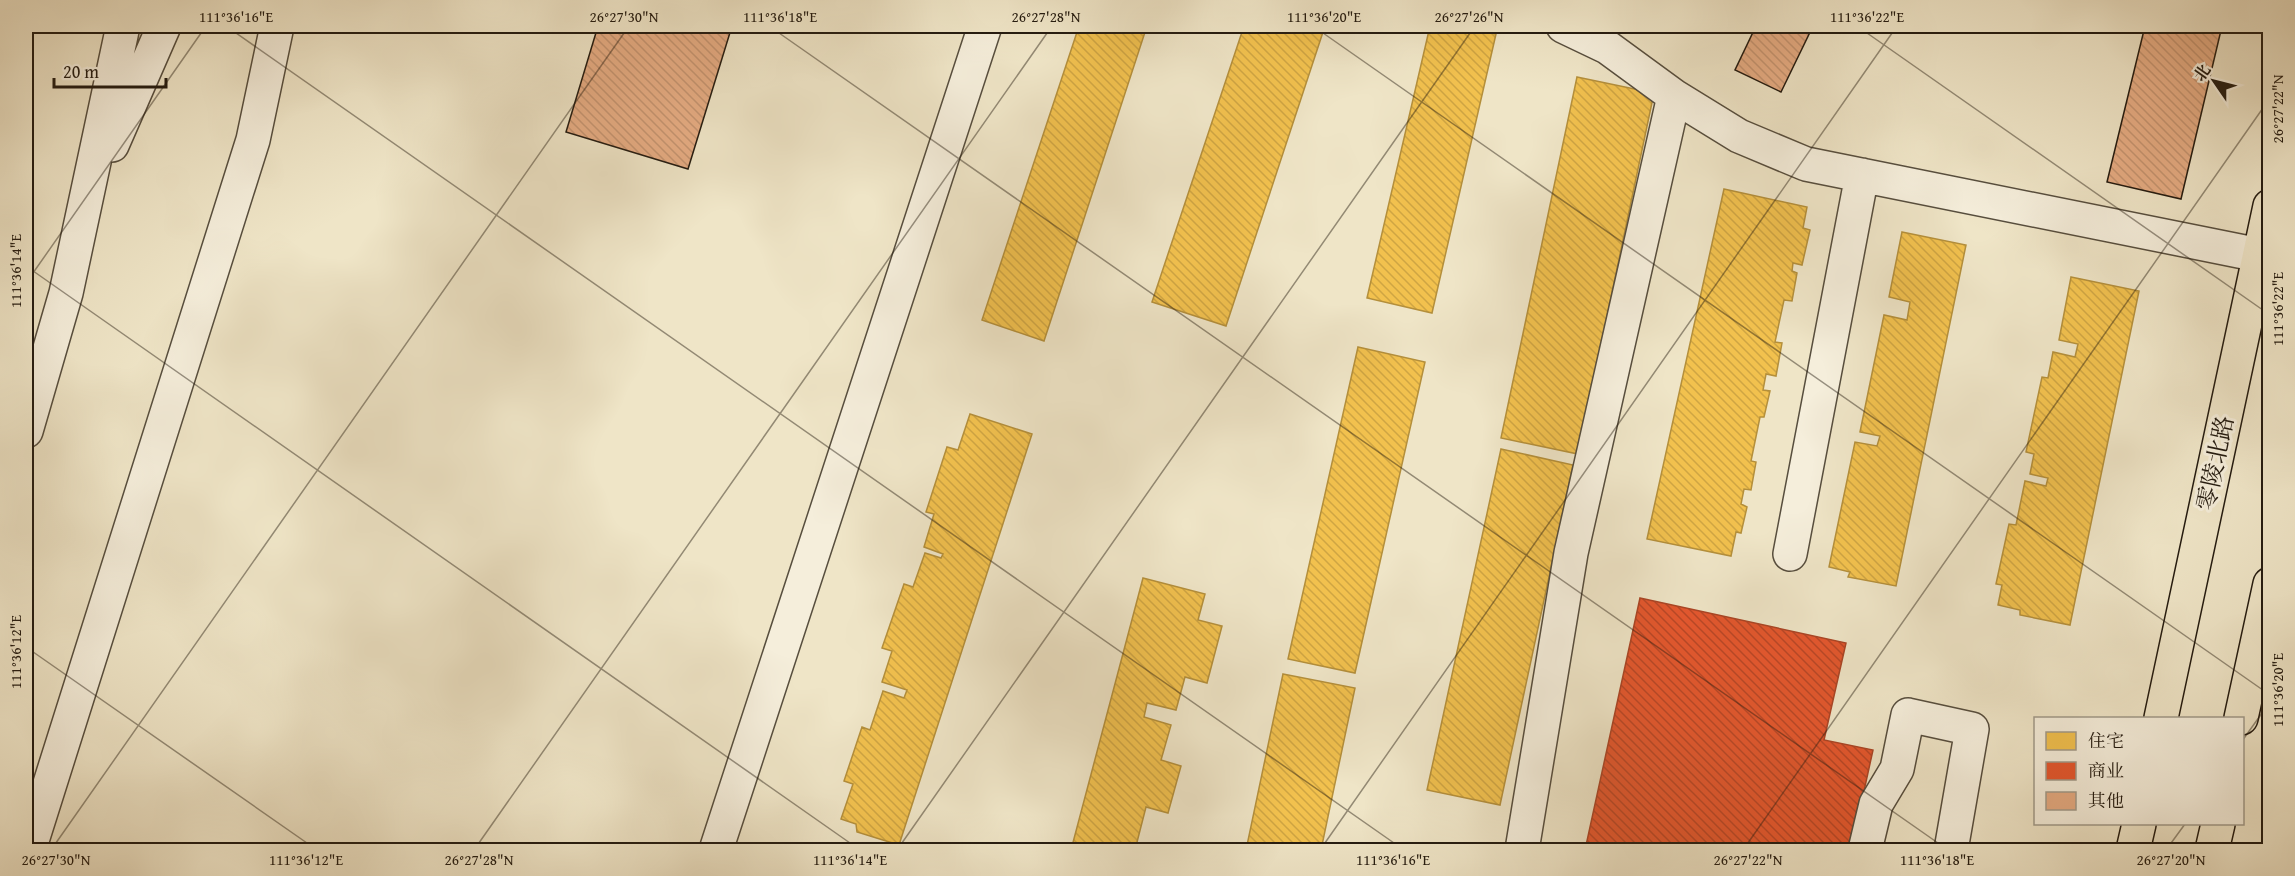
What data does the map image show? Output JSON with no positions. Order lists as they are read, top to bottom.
{
  "streets": {
    "main road": ["零陵北路"]
  },
  "legend": ["住宅", "商业", "其他"],
  "scale_bar": "20 m",
  "north": "top left",
  "coordinates": [
    "111°36'16\"E",
    "26°27'30\"N",
    "111°36'18\"E",
    "26°27'28\"N",
    "111°36'20\"E",
    "26°27'26\"N",
    "111°36'22\"E",
    "26°27'22\"N",
    "111°36'14\"E",
    "111°36'12\"E",
    "26°27'20\"N"
  ]
}
